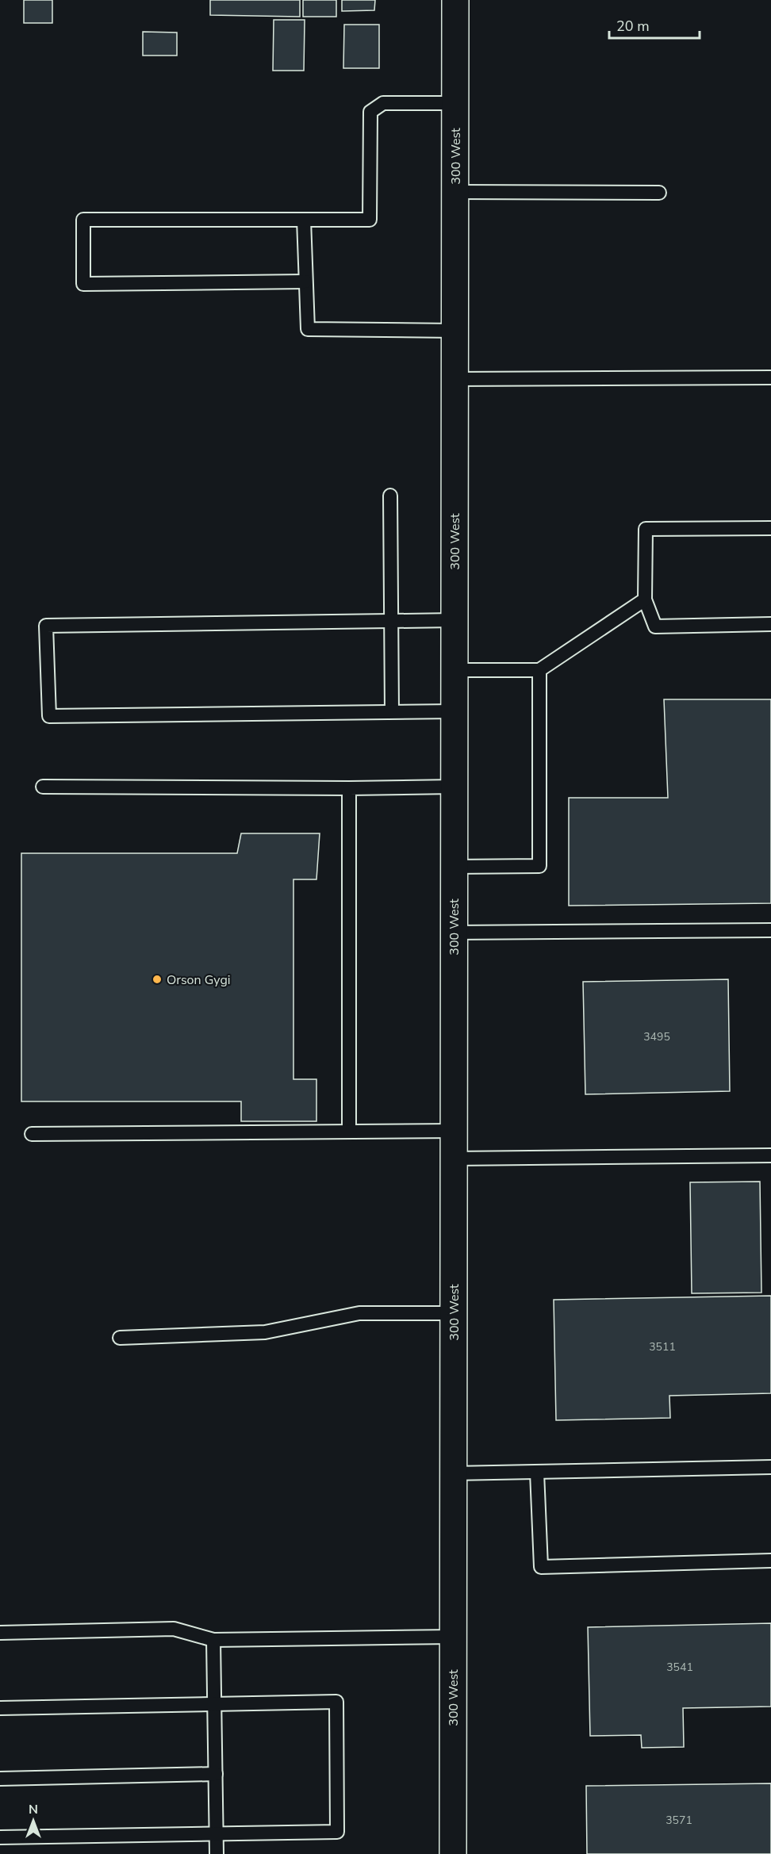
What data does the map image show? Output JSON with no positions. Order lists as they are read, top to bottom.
{
  "streets": {
    "street": ["300 West"]
  },
  "places": ["Orson Gygi"],
  "house_numbers": [
    "3495",
    "3511",
    "3541",
    "3571"
  ],
  "scale_bar": "20 m",
  "north": "top"
}
